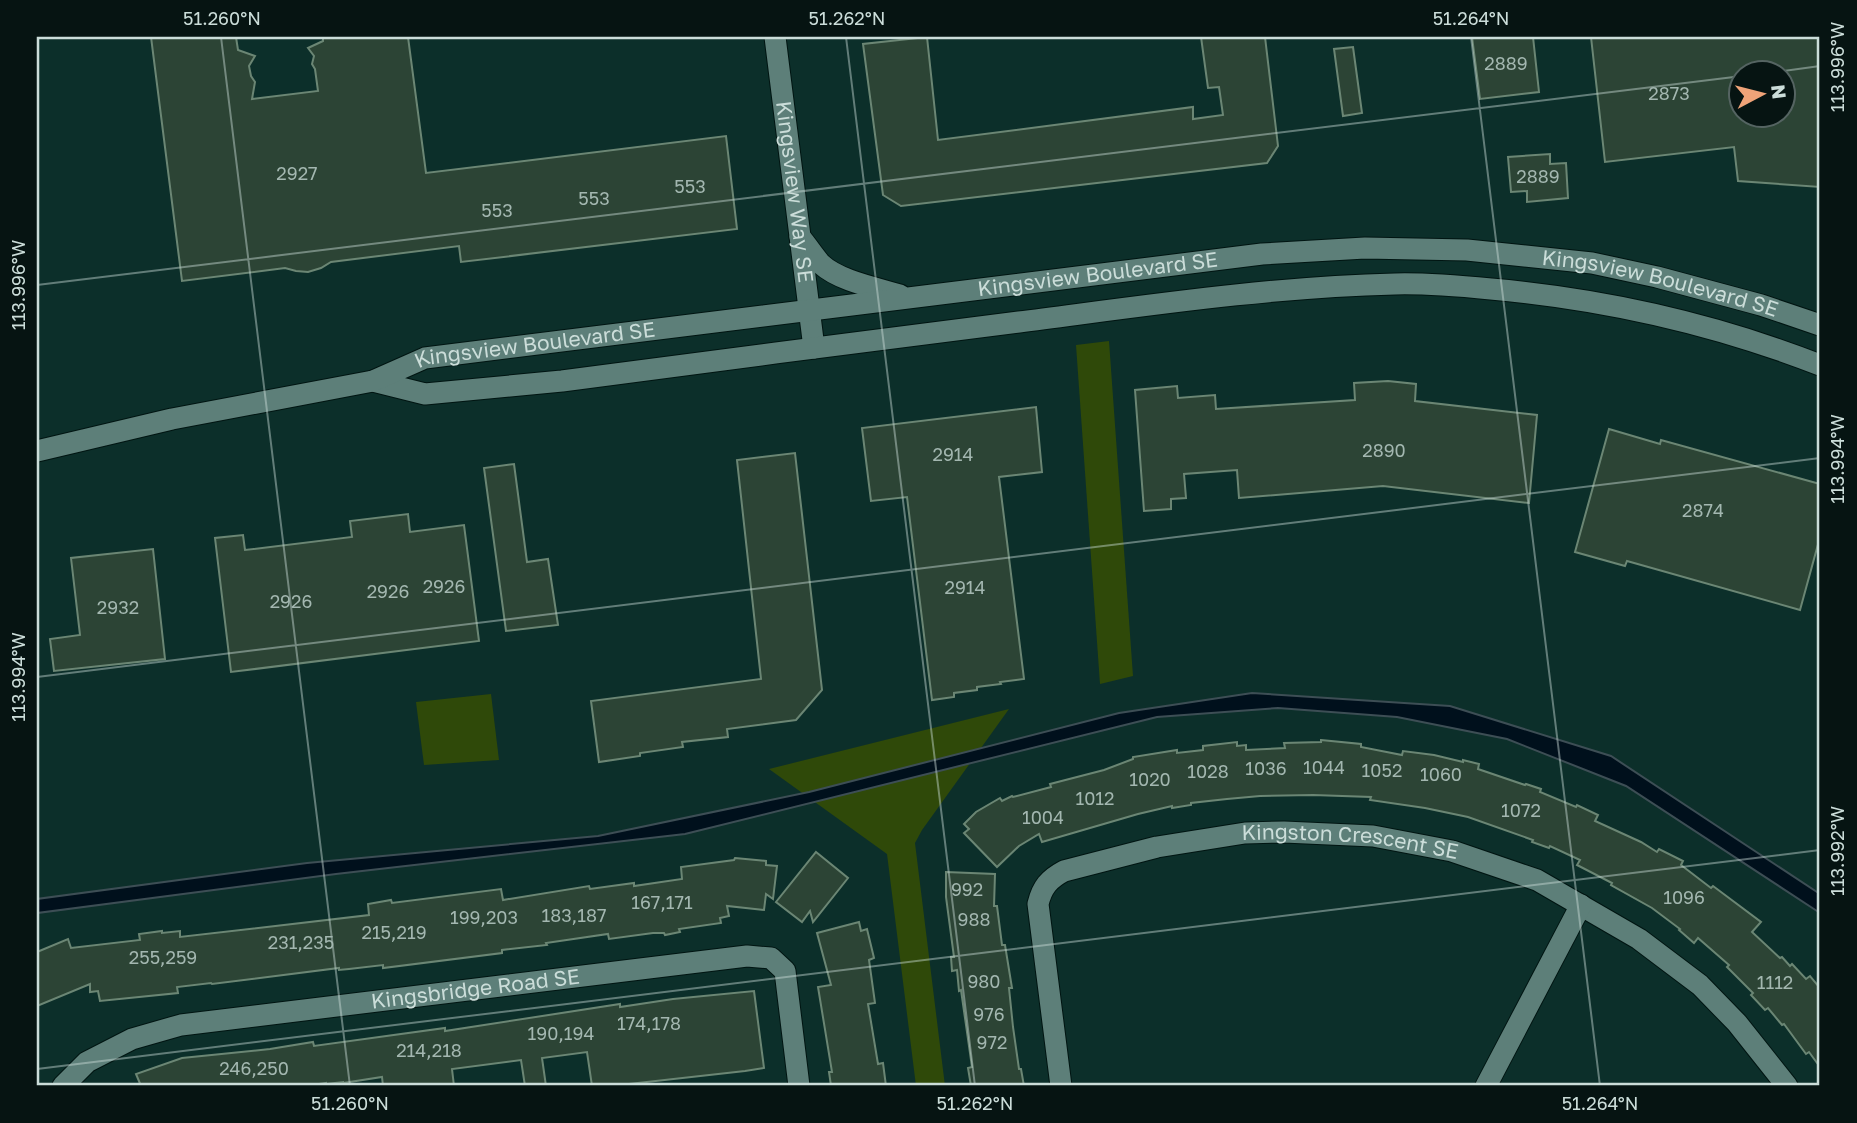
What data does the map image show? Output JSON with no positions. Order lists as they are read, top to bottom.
{
  "streets": {
    "main road": [
      "Kingsview Way SE",
      "Kingsview Boulevard SE",
      "Kingston Crescent SE",
      "Kingsbridge Road SE"
    ]
  },
  "crossings": [
    ["Kingsview Way SE", "Kingsview Boulevard SE"]
  ],
  "house_numbers": [
    "2889",
    "2873",
    "2927",
    "2889",
    "553",
    "553",
    "553",
    "2890",
    "2914",
    "2874",
    "2926",
    "2914",
    "2926",
    "2926",
    "2932",
    "1044",
    "1036",
    "1052",
    "1028",
    "1060",
    "1020",
    "1012",
    "1072",
    "1004",
    "992",
    "1096",
    "167,171",
    "183,187",
    "199,203",
    "988",
    "215,219",
    "231,235",
    "255,259",
    "980",
    "1112",
    "976",
    "174,178",
    "190,194",
    "972",
    "214,218",
    "246,250"
  ],
  "north": "right",
  "coordinates": [
    "51.260°N",
    "51.262°N",
    "51.264°N",
    "113.996°W",
    "113.994°W",
    "113.992°W"
  ]
}
